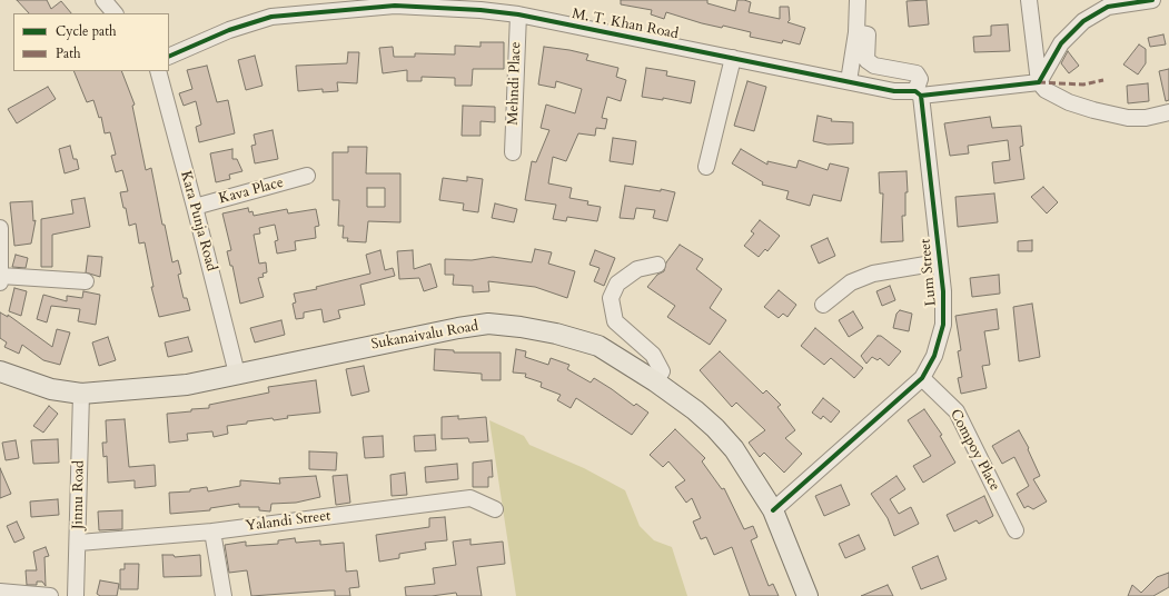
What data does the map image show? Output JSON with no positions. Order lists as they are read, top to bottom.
{
  "streets": {
    "main road": ["Sukanaivalu Road"],
    "street": [
      "M. T. Khan Road",
      "Mehndi Place",
      "Kava Place",
      "Kara Punja Road",
      "Lum Street",
      "Compoy Place",
      "Jinnu Road",
      "Yalandi Street"
    ]
  },
  "crossings": [
    ["M. T. Khan Road", "Mehndi Place"],
    ["M. T. Khan Road", "Lum Street"],
    ["Kava Place", "Kara Punja Road"],
    ["Kara Punja Road", "Sukanaivalu Road"],
    ["Lum Street", "Sukanaivalu Road"],
    ["Lum Street", "Compoy Place"],
    ["Sukanaivalu Road", "Jinnu Road"],
    ["Jinnu Road", "Yalandi Street"]
  ],
  "legend": ["Cycle path", "Path"]
}
